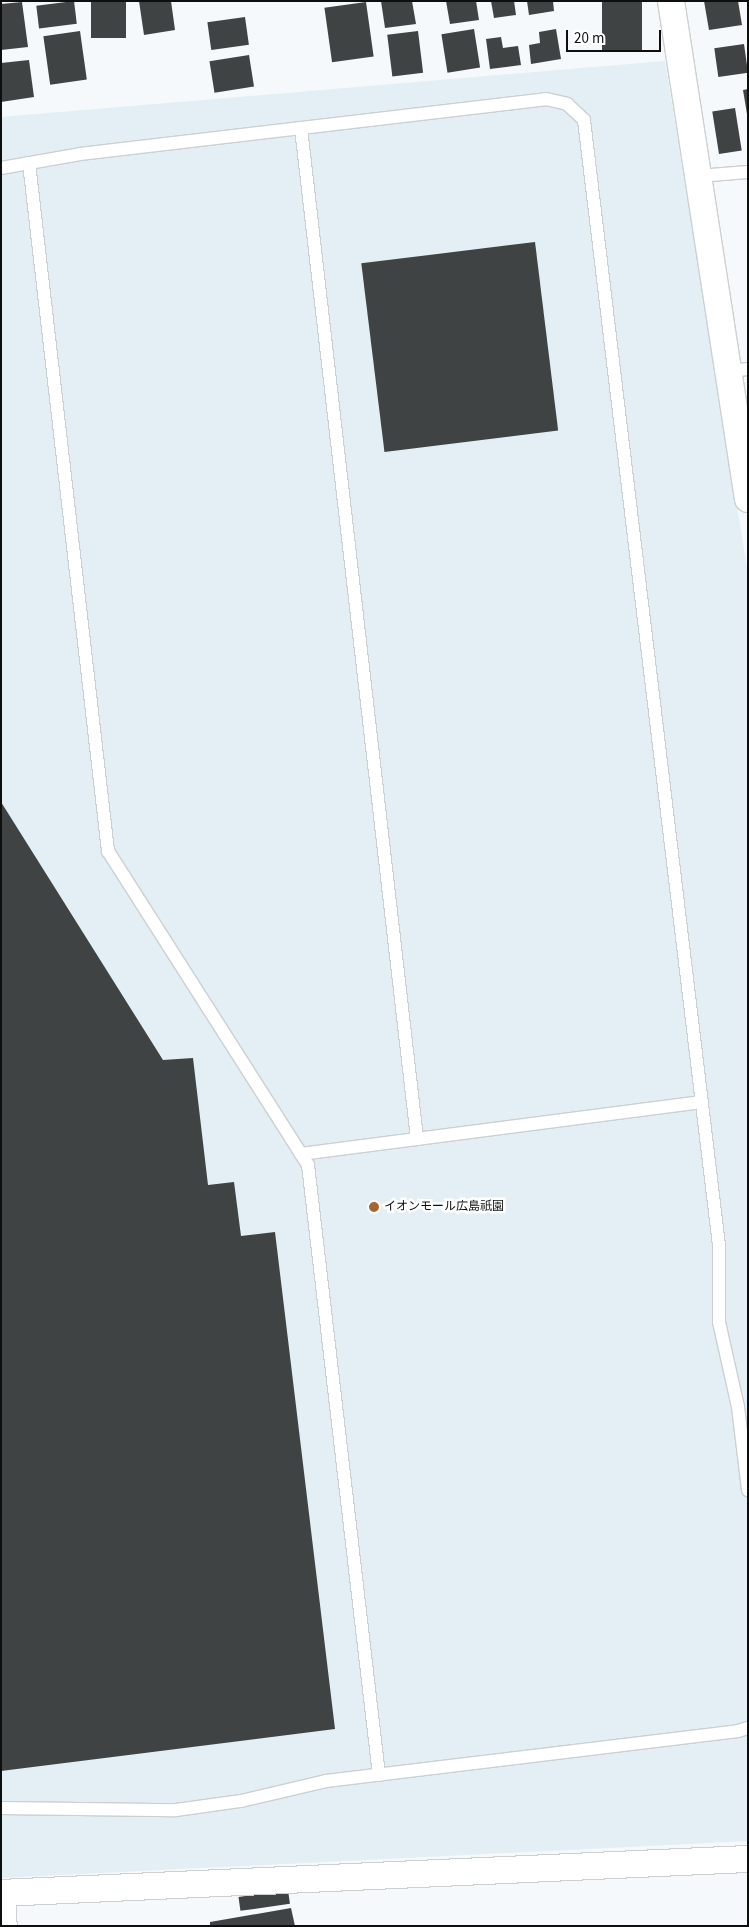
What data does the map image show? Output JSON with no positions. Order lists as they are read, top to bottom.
{
  "places": ["イオンモール広島祇園"],
  "scale_bar": "20 m"
}
